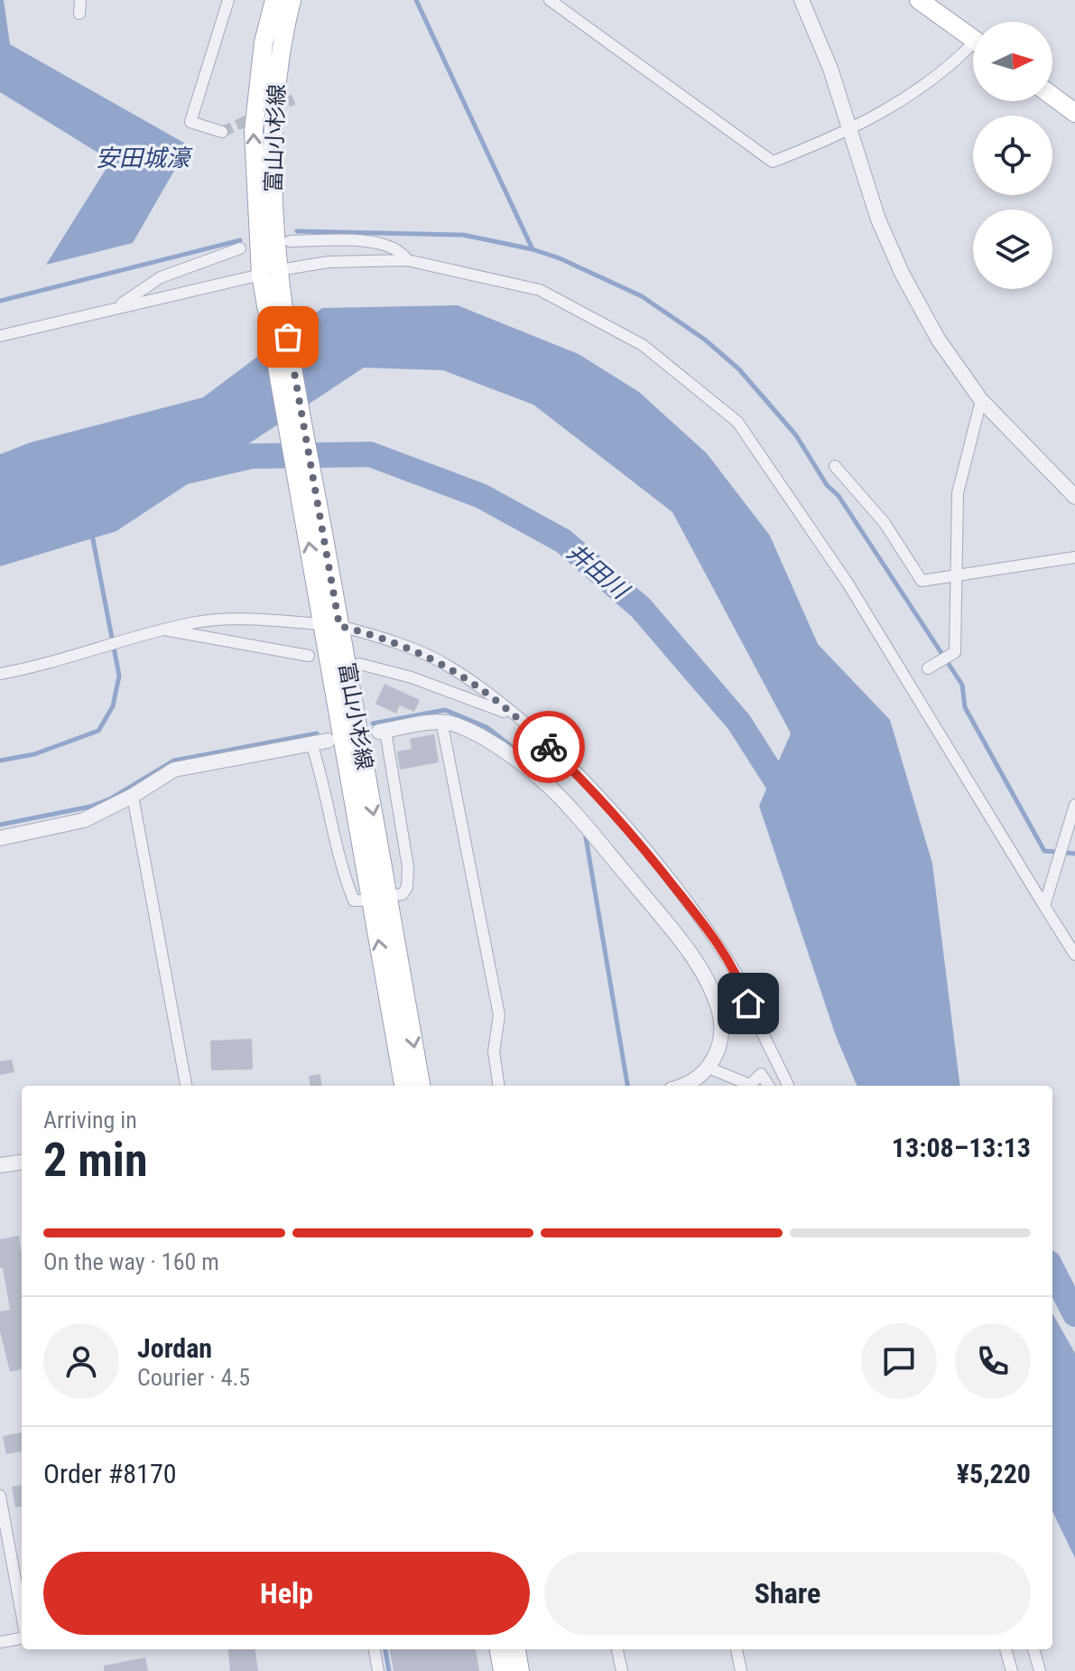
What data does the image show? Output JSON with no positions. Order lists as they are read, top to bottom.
{
  "streets": {
    "main road": ["富山小杉線"]
  },
  "water": ["安田城濠", "井田川"],
  "north": "right",
  "page": {
    "heading": ["2 min", "Arriving in", "13:08–13:13"],
    "panel": [
      "Jordan",
      "Courier · 4.5",
      "Order #8170",
      "¥5,220"
    ],
    "bar": "On the way · 160 m",
    "buttons": ["Help", "Share"]
  }
}
